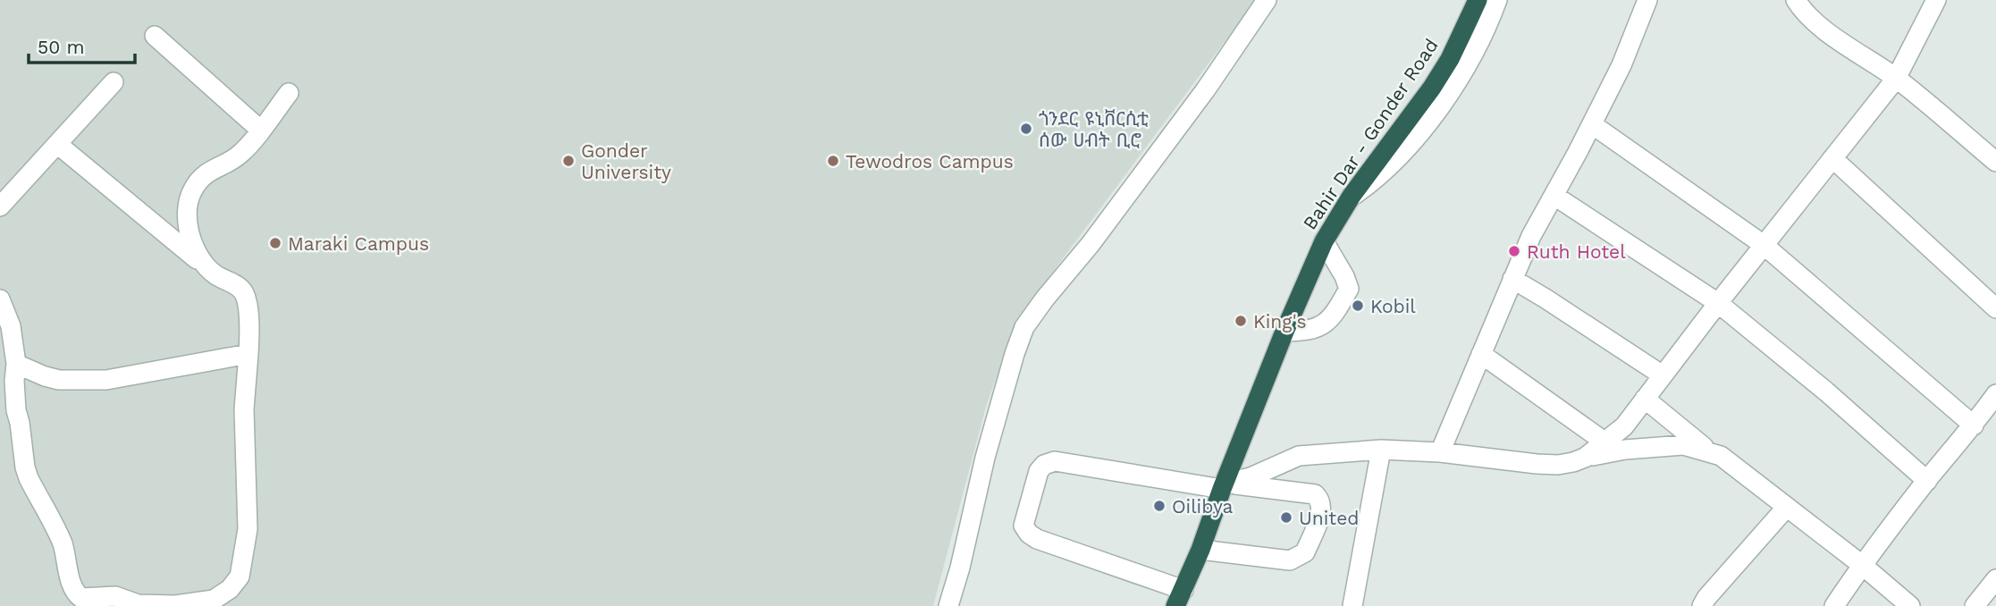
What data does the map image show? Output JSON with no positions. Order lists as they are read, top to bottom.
{
  "streets": {
    "highway": ["Bahir Dar - Gonder Road"]
  },
  "places": [
    "ጎንደር ዩኒቨርሲቲ ሰው ሀብት ቢሮ",
    "Gonder University",
    "Tewodros Campus",
    "Maraki Campus",
    "Ruth Hotel",
    "Kobil",
    "King's",
    "Oilibya",
    "United"
  ],
  "scale_bar": "50 m"
}
